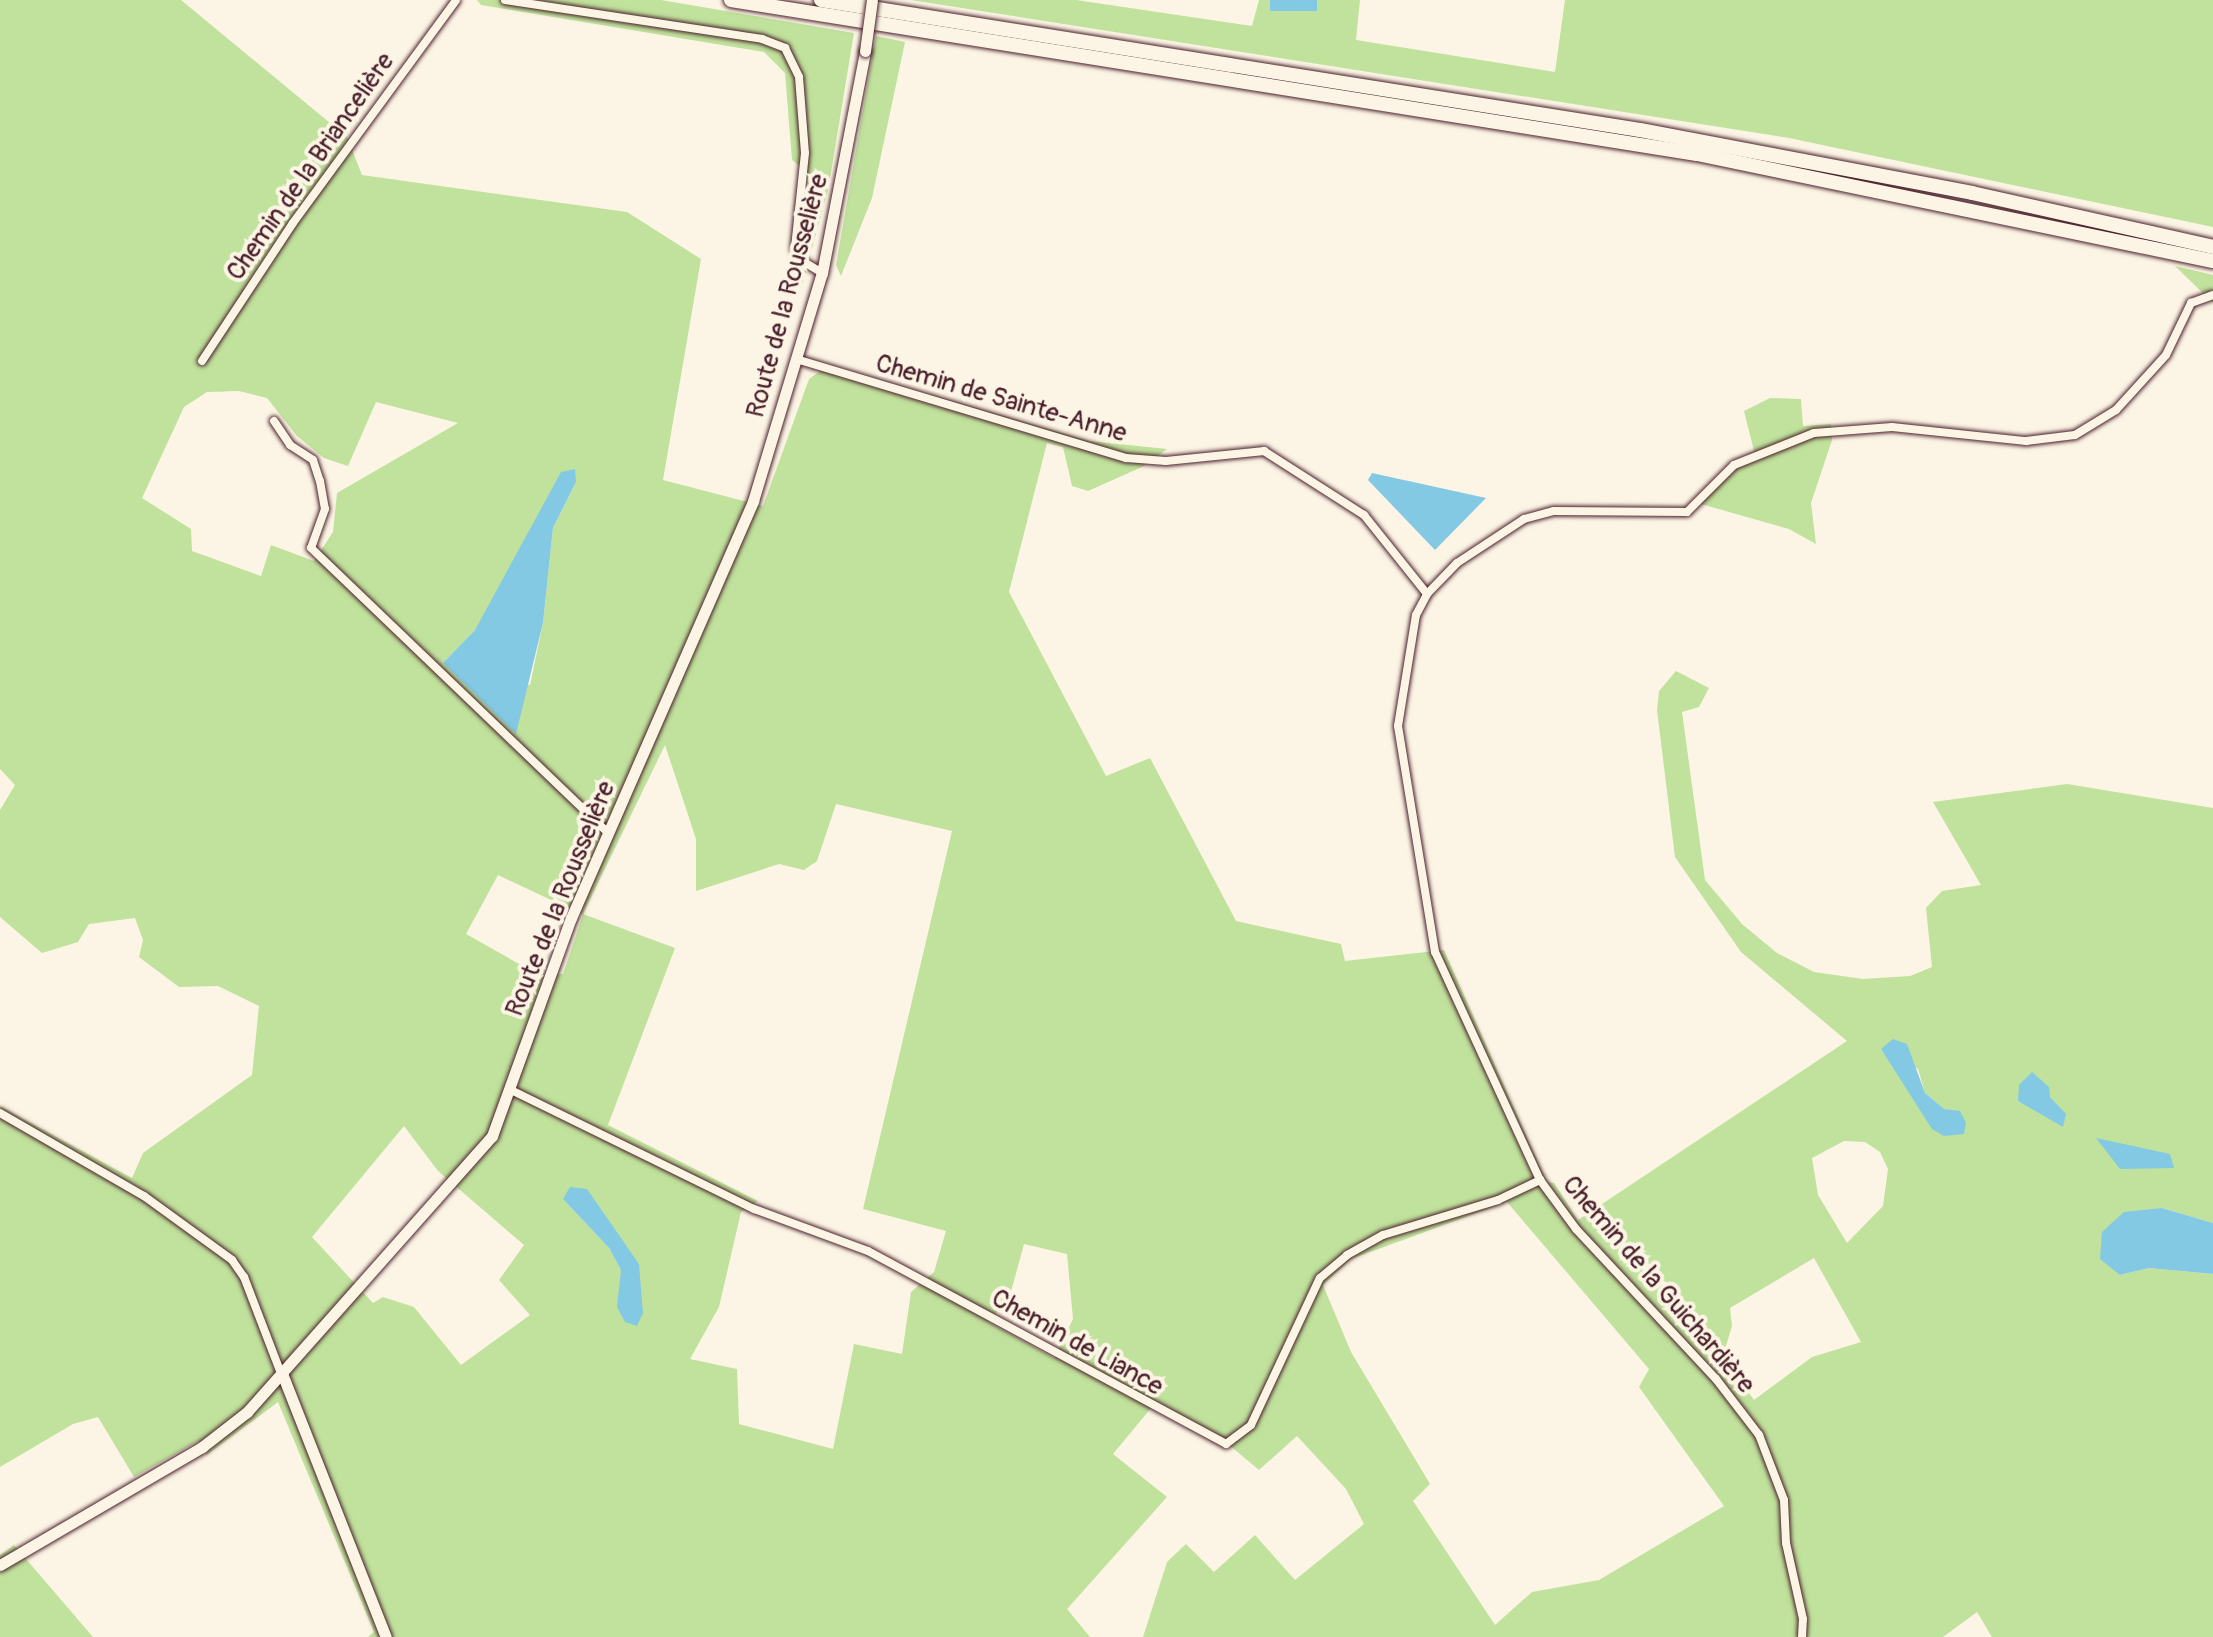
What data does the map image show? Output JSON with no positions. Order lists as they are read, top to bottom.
{
  "streets": {
    "street": [
      "Chemin de la Briancelière",
      "Route de la Rousselière",
      "Chemin de Sainte-Anne",
      "Chemin de la Guichardière",
      "Chemin de Liance"
    ]
  },
  "crossings": [
    ["Route de la Rousselière", "Chemin de Sainte-Anne"],
    ["Route de la Rousselière", "Chemin de Liance"],
    ["Chemin de Sainte-Anne", "Chemin de la Guichardière"],
    ["Chemin de la Guichardière", "Chemin de Liance"]
  ]
}
